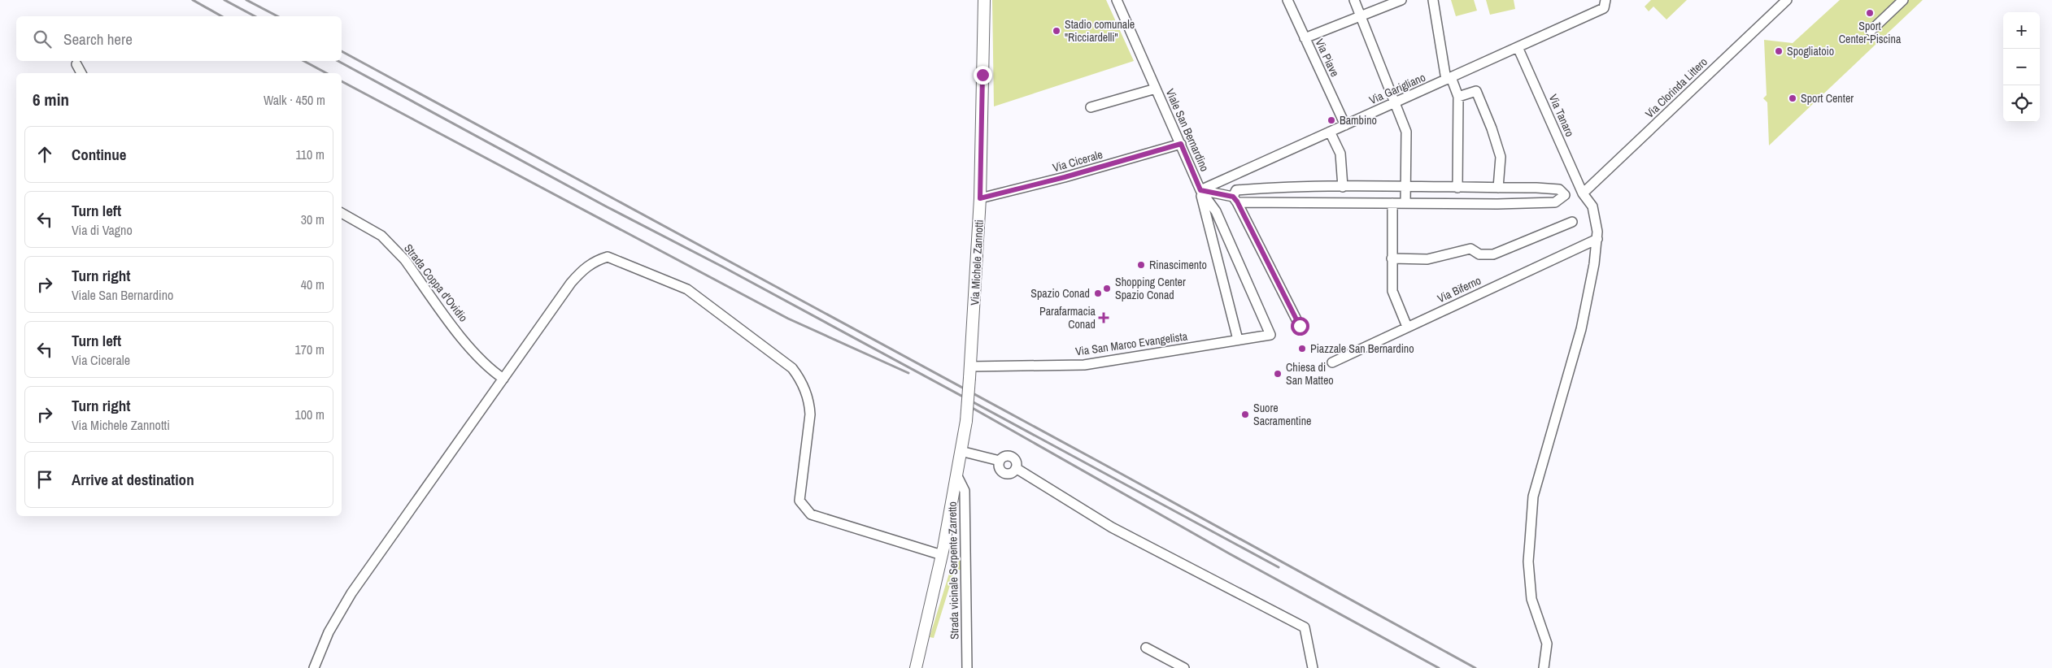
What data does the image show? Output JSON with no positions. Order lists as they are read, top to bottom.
{
  "streets": {
    "main road": ["Via Michele Zannotti"],
    "street": [
      "Via Piave",
      "Via Clorinda Littero",
      "Via Garigliano",
      "Via Tanaro",
      "Viale San Bernardino",
      "Via Cicerale",
      "Strada Coppa d'Ovidio",
      "Via Biferno",
      "Via San Marco Evangelista",
      "Strada vicinale Serpente Zarretto"
    ]
  },
  "crossings": [
    ["Via Piave", "Via Garigliano"],
    ["Via Clorinda Littero", "Via Tanaro"],
    ["Via Garigliano", "Via Tanaro"],
    ["Via Garigliano", "Viale San Bernardino"],
    ["Via Tanaro", "Via Biferno"],
    ["Viale San Bernardino", "Via Cicerale"],
    ["Viale San Bernardino", "Via San Marco Evangelista"],
    ["Via Cicerale", "Via Michele Zannotti"],
    ["Via Michele Zannotti", "Via San Marco Evangelista"],
    ["Via Michele Zannotti", "Strada vicinale Serpente Zarretto"]
  ],
  "places": {
    "other": [
      "Sport Center-Piscina",
      "Stadio comunale \"Ricciardelli\"",
      "Spogliatoio",
      "Sport Center",
      "Bambino",
      "Rinascimento",
      "Shopping Center Spazio Conad",
      "Spazio Conad",
      "Piazzale San Bernardino",
      "Chiesa di San Matteo",
      "Suore Sacramentine"
    ],
    "health": ["Parafarmacia Conad"]
  },
  "page": {
    "map_buttons": ["+", "−"],
    "search": "Search here",
    "heading": ["6 min", "Walk · 450 m"],
    "list": [
      ["Continue", "110 m"],
      ["Turn left", "Via di Vagno", "30 m"],
      ["Turn right", "Viale San Bernardino", "40 m"],
      ["Turn left", "Via Cicerale", "170 m"],
      ["Turn right", "Via Michele Zannotti", "100 m"],
      "Arrive at destination"
    ]
  }
}
